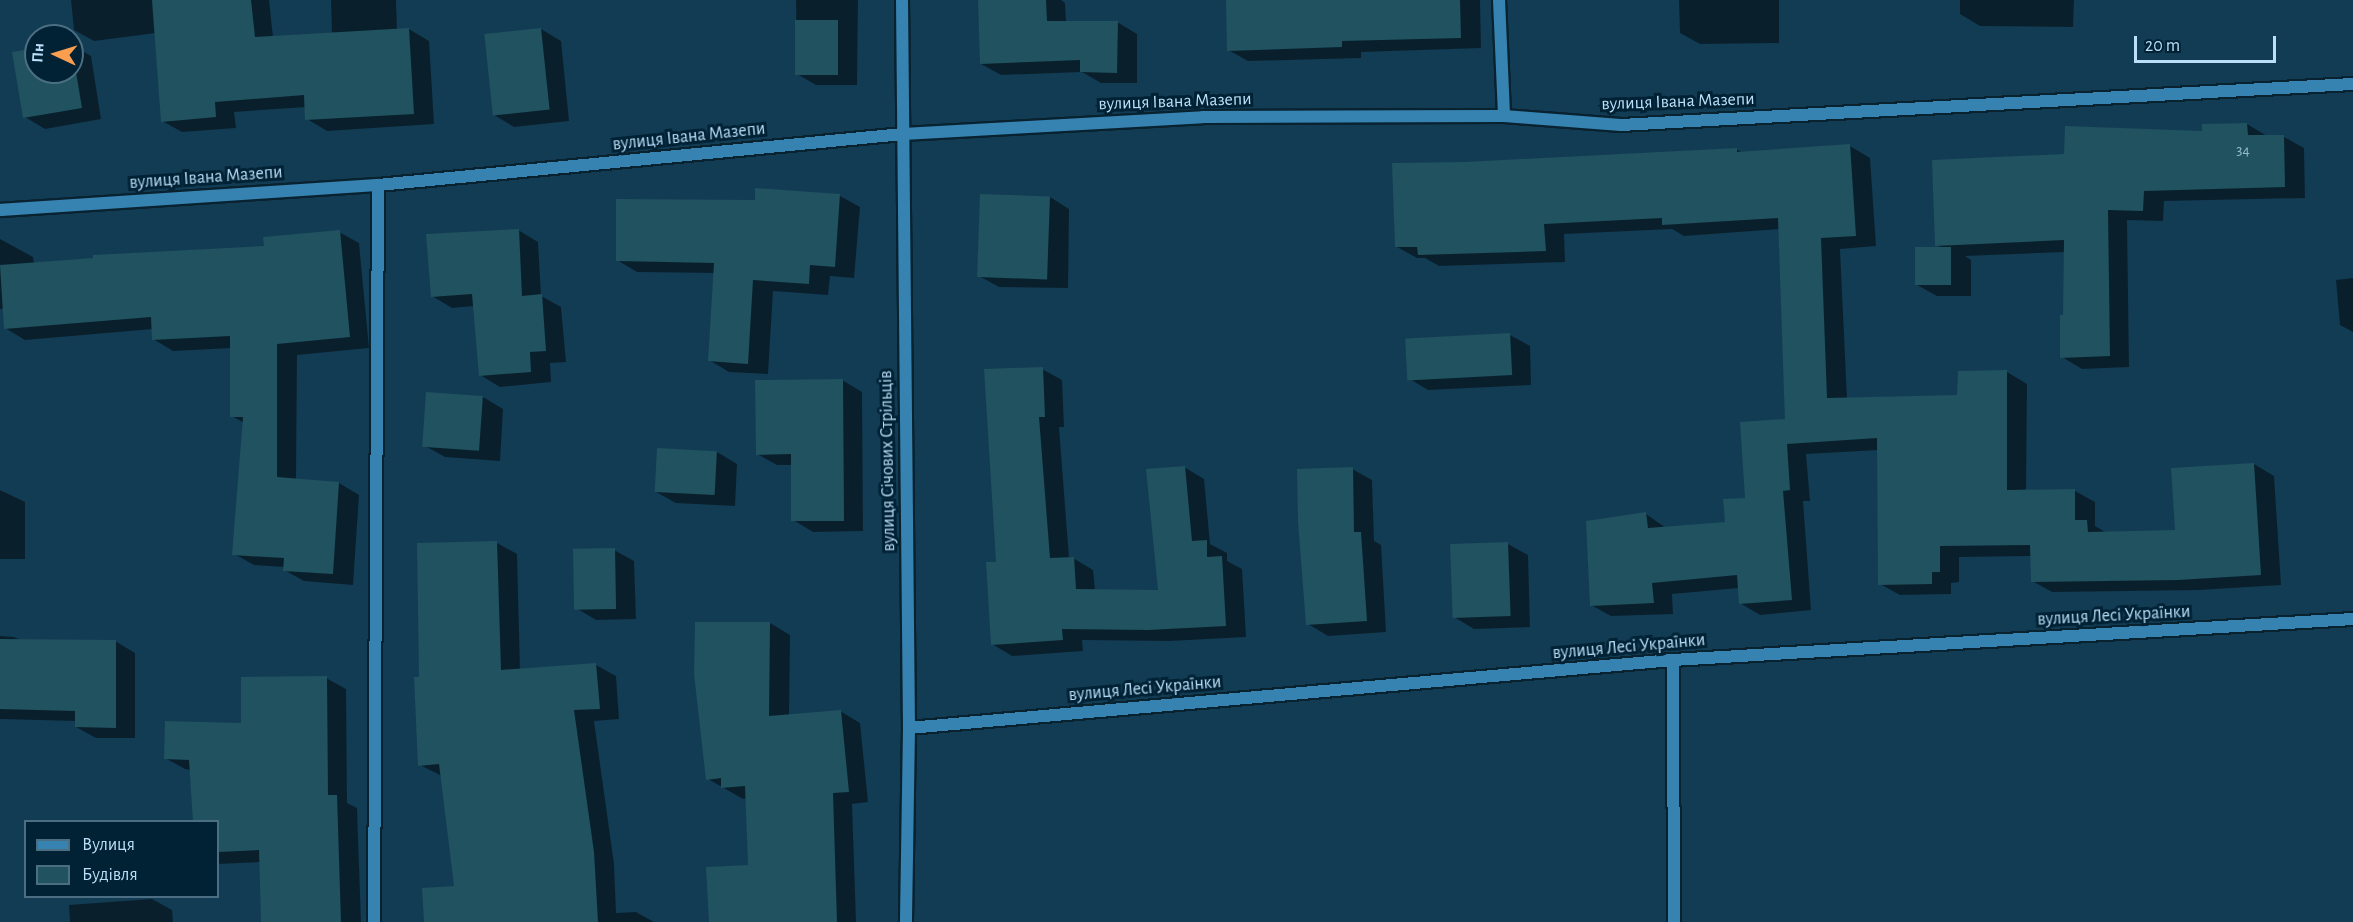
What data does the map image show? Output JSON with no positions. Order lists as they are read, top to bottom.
{
  "streets": {
    "street": ["вулиця Івана Мазепи", "вулиця Січових Стрільців", "вулиця Лесі Українки"]
  },
  "crossings": [
    ["вулиця Івана Мазепи", "вулиця Січових Стрільців"],
    ["вулиця Січових Стрільців", "вулиця Лесі Українки"]
  ],
  "house_numbers": ["34"],
  "legend": ["Вулиця", "Будівля"],
  "scale_bar": "20 m",
  "north": "left"
}
